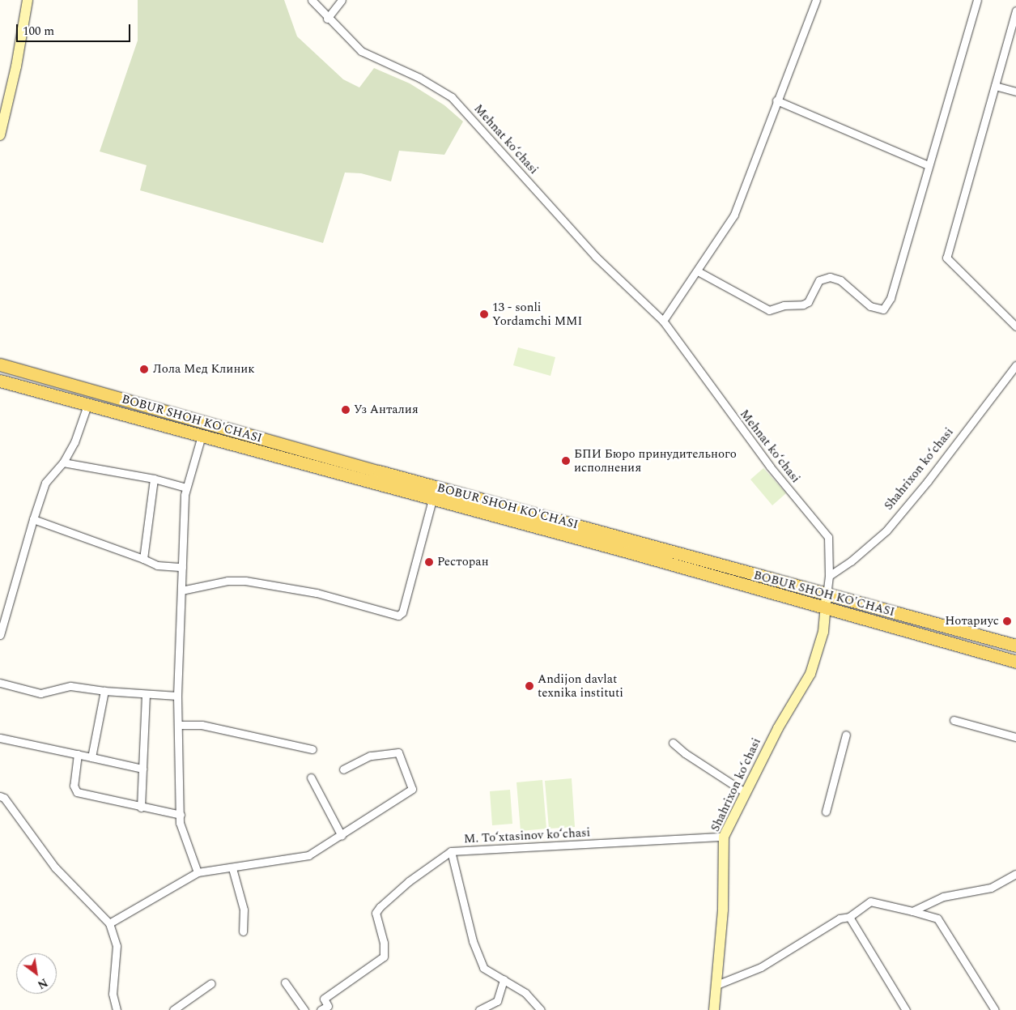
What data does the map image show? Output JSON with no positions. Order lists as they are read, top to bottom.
{
  "streets": {
    "main road": ["BOBUR SHOH KO'CHASI"],
    "street": ["Mehnat koʻchasi", "Shahrixon koʻchasi", "M. Toʻxtasinov koʻchasi"]
  },
  "crossings": [
    ["Mehnat koʻchasi", "BOBUR SHOH KO'CHASI"],
    ["Mehnat koʻchasi", "Shahrixon koʻchasi"],
    ["BOBUR SHOH KO'CHASI", "Shahrixon koʻchasi"],
    ["Shahrixon koʻchasi", "M. Toʻxtasinov koʻchasi"]
  ],
  "places": [
    "13 - sonli Yordamchi MMI",
    "Лола Мед Клиник",
    "Уз Анталия",
    "БПИ Бюро принудительного исполнения",
    "Ресторан",
    "Нотариус",
    "Andijon davlat texnika instituti"
  ],
  "scale_bar": "100 m",
  "north": "bottom right"
}
